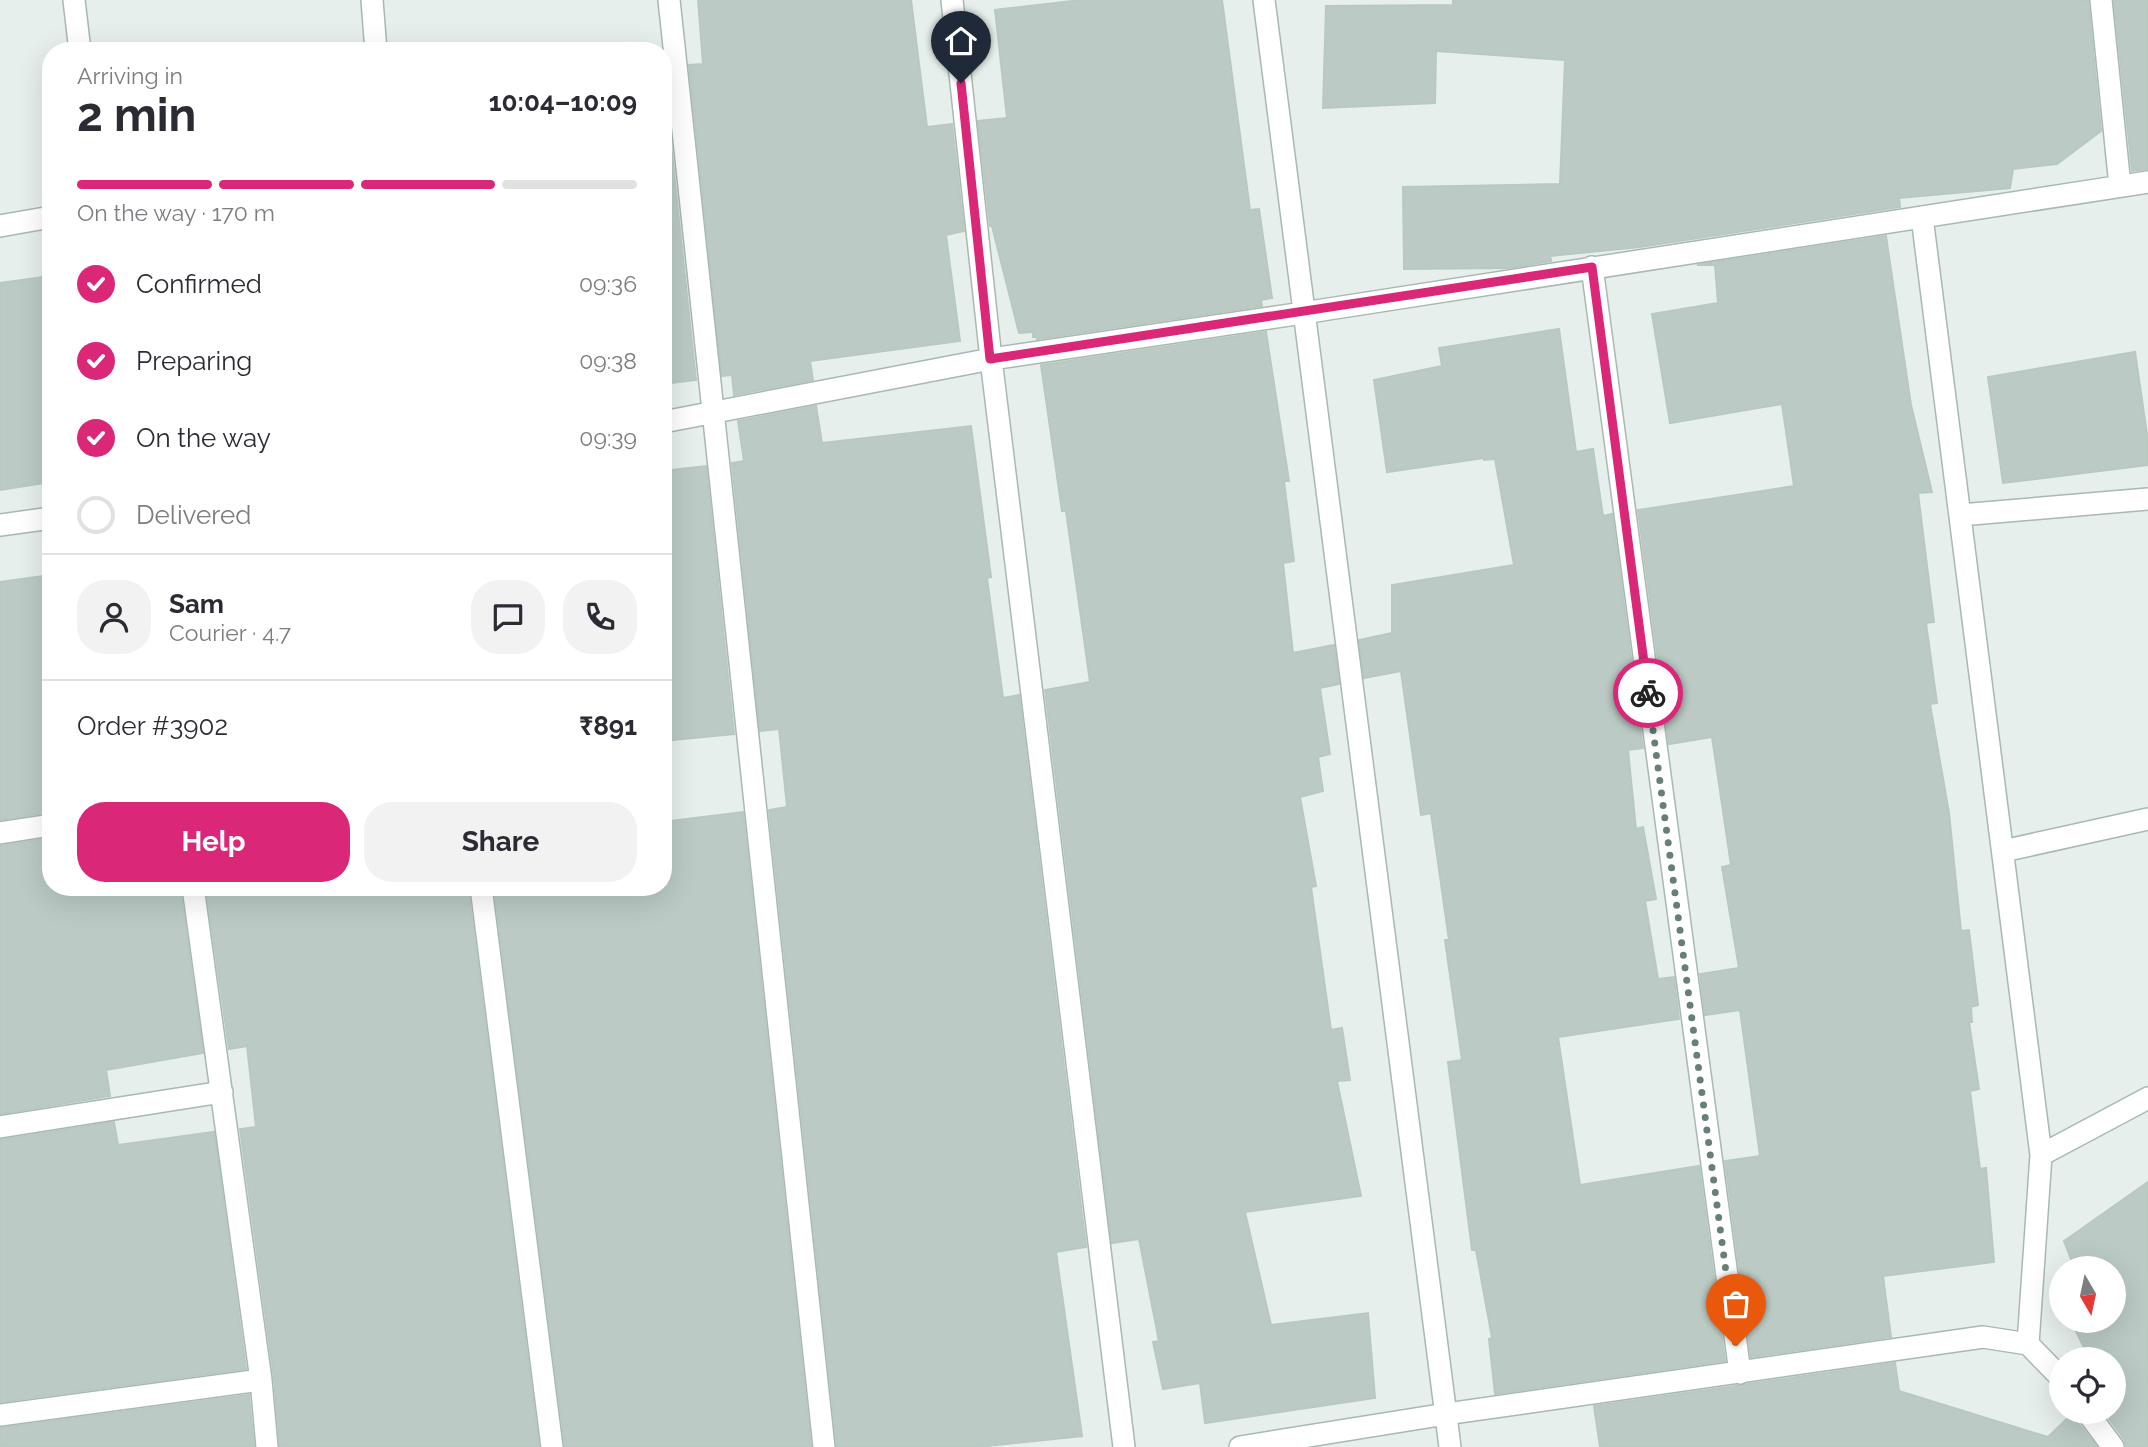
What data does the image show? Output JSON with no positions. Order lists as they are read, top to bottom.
{
  "north": "bottom",
  "page": {
    "heading": ["2 min", "Arriving in", "10:04–10:09"],
    "panel": [
      "Sam",
      "Courier · 4.7",
      "Order #3902",
      "₹891"
    ],
    "bar": "On the way · 170 m",
    "list": [
      ["Confirmed", "09:36"],
      ["Preparing", "09:38"],
      ["On the way", "09:39"],
      "Delivered"
    ],
    "buttons": ["Help", "Share"]
  }
}
